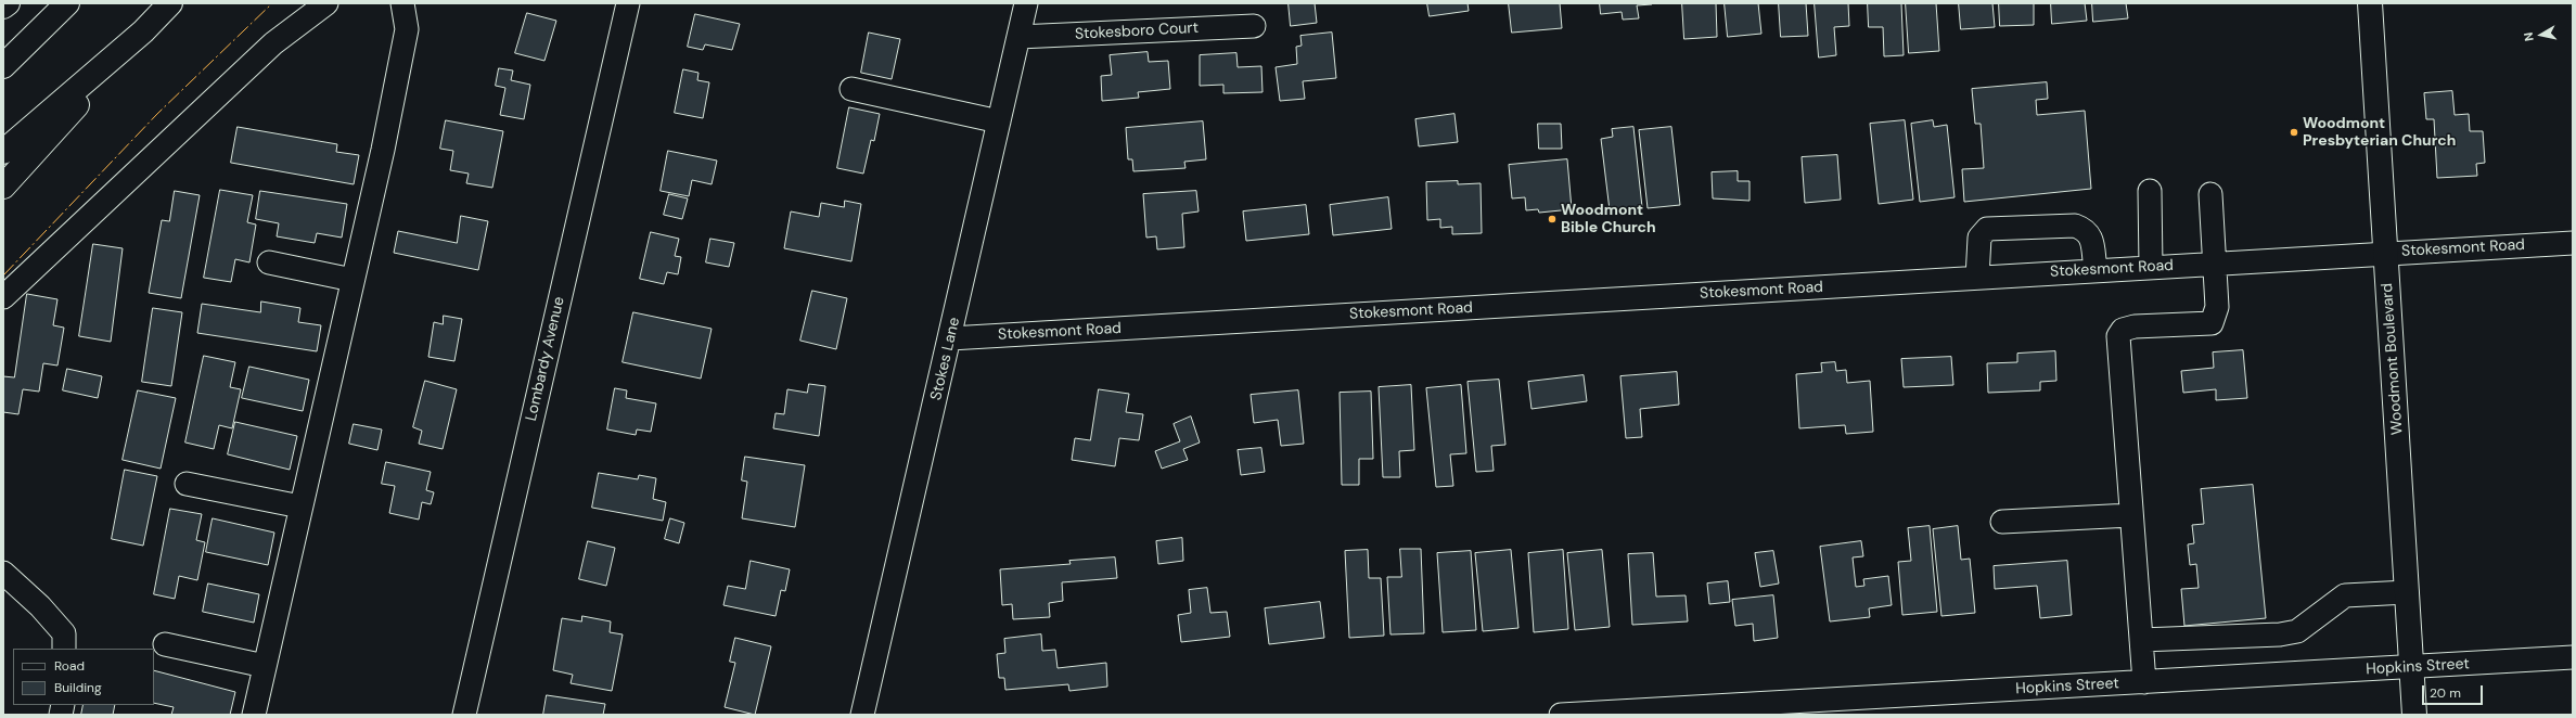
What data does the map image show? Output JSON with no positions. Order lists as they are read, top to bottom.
{
  "streets": {
    "main road": ["Woodmont Boulevard"],
    "street": [
      "Stokesboro Court",
      "Stokesmont Road",
      "Lombardy Avenue",
      "Stokes Lane",
      "Hopkins Street"
    ]
  },
  "crossings": [
    ["Stokesboro Court", "Stokes Lane"],
    ["Stokesmont Road", "Stokes Lane"],
    ["Stokesmont Road", "Woodmont Boulevard"],
    ["Woodmont Boulevard", "Hopkins Street"]
  ],
  "places": ["Woodmont Presbyterian Church", "Woodmont Bible Church"],
  "legend": ["Road", "Building"],
  "scale_bar": "20 m",
  "north": "left"
}
